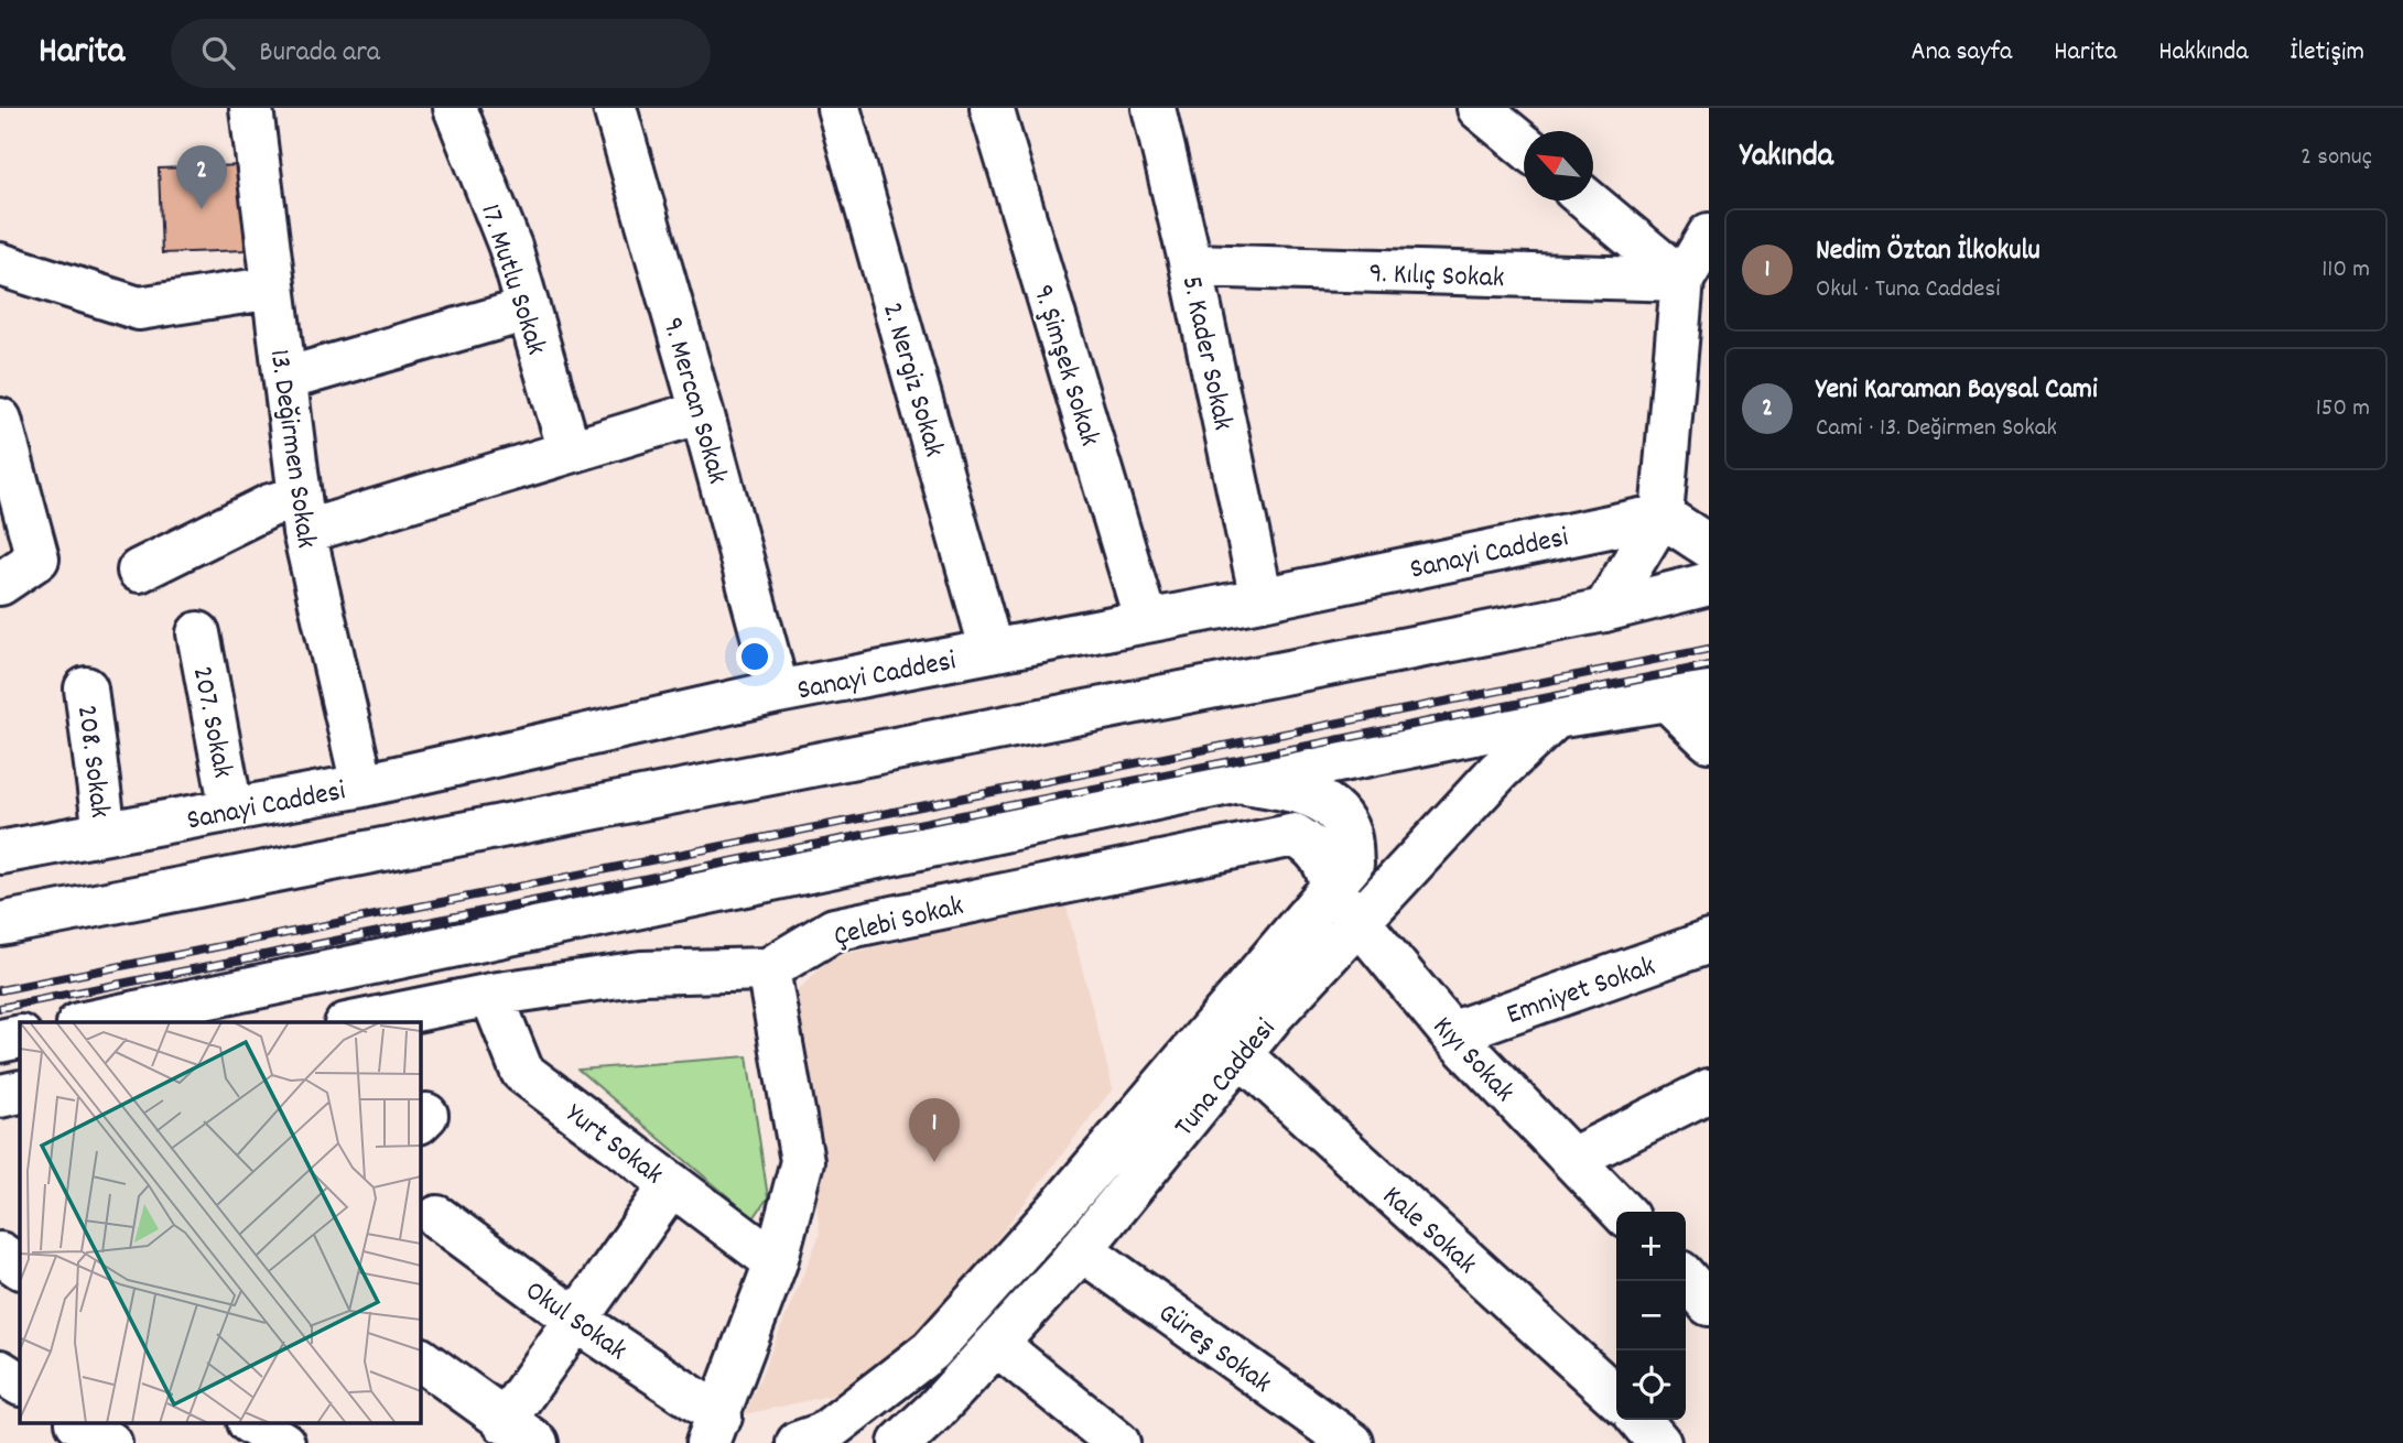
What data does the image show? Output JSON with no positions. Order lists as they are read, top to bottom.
{
  "streets": {
    "main road": [
      "9. Kılıç Sokak",
      "17. Mutlu Sokak",
      "5. Kader Sokak",
      "9. Şimşek Sokak",
      "2. Nergiz Sokak",
      "9. Mercan Sokak",
      "13. Değirmen Sokak",
      "Sanayi Caddesi",
      "207. Sokak",
      "208. Sokak",
      "Çelebi Sokak",
      "Emniyet Sokak",
      "Kıyı Sokak",
      "Tuna Caddesi",
      "Yurt Sokak",
      "Kale Sokak",
      "Okul Sokak",
      "Güreş Sokak"
    ]
  },
  "crossings": [
    ["9. Kılıç Sokak", "5. Kader Sokak"],
    ["5. Kader Sokak", "Sanayi Caddesi"],
    ["9. Şimşek Sokak", "Sanayi Caddesi"],
    ["2. Nergiz Sokak", "Sanayi Caddesi"],
    ["9. Mercan Sokak", "Sanayi Caddesi"],
    ["13. Değirmen Sokak", "Sanayi Caddesi"],
    ["Sanayi Caddesi", "207. Sokak"],
    ["Sanayi Caddesi", "208. Sokak"],
    ["Çelebi Sokak", "Kıyı Sokak"],
    ["Çelebi Sokak", "Tuna Caddesi"],
    ["Çelebi Sokak", "Yurt Sokak"],
    ["Emniyet Sokak", "Kıyı Sokak"],
    ["Kıyı Sokak", "Tuna Caddesi"],
    ["Tuna Caddesi", "Kale Sokak"],
    ["Tuna Caddesi", "Güreş Sokak"]
  ],
  "north": "top left",
  "page": {
    "header": "Harita",
    "search": "Burada ara",
    "nav": [
      "Ana sayfa",
      "Harita",
      "Hakkında",
      "İletişim"
    ],
    "heading": ["Yakında", "2 sonuç"],
    "pins": ["2", "1"],
    "list": [
      {
        "mark": "1",
        "name": "Nedim Öztan İlkokulu",
        "note": "Okul · Tuna Caddesi",
        "value": "110 m"
      },
      {
        "mark": "2",
        "name": "Yeni Karaman Baysal Cami",
        "note": "Cami · 13. Değirmen Sokak",
        "value": "150 m"
      }
    ],
    "map_buttons": ["+", "−"]
  }
}
